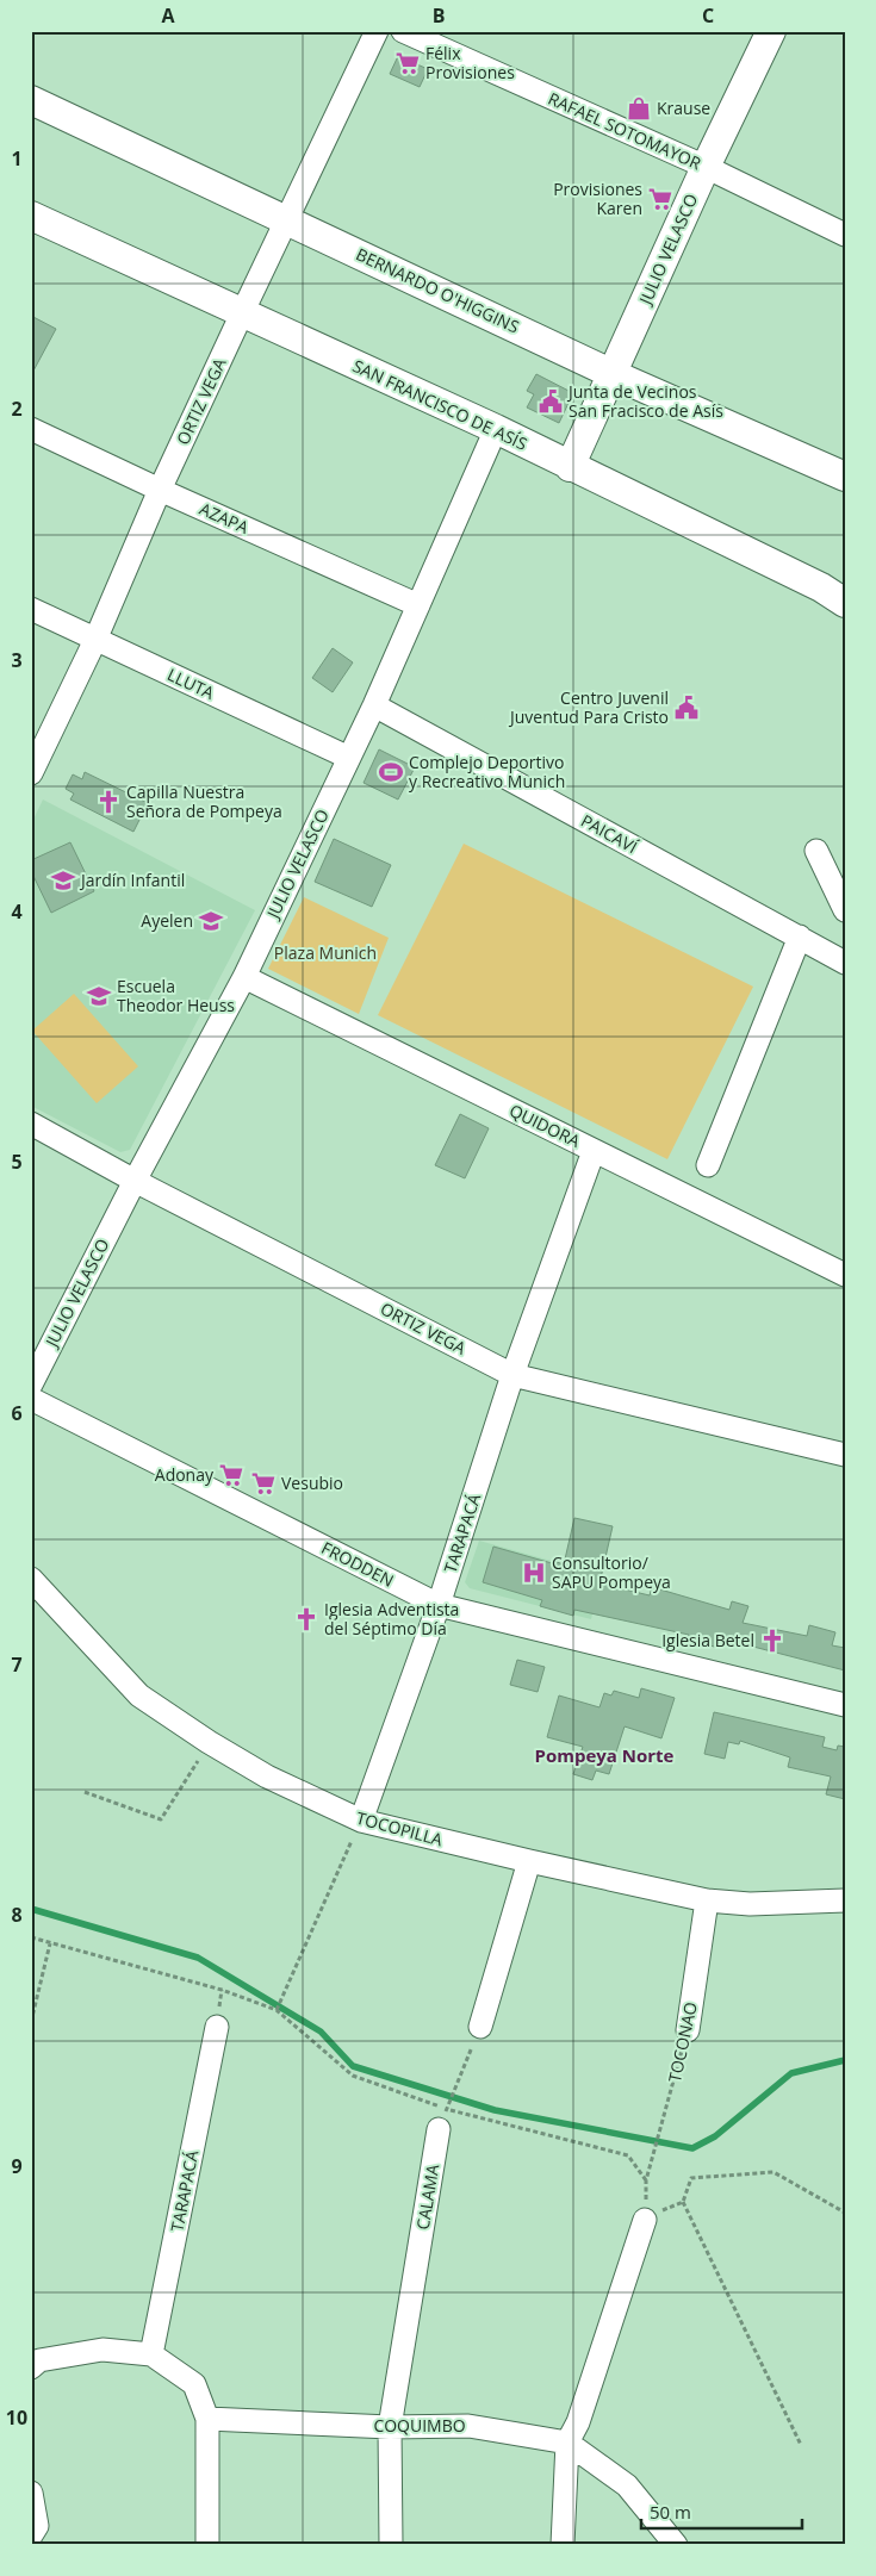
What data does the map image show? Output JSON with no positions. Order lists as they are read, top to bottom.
{
  "streets": {
    "main road": ["JULIO VELASCO", "BERNARDO O'HIGGINS", "SAN FRANCISCO DE ASÍS"],
    "street": [
      "RAFAEL SOTOMAYOR",
      "ORTIZ VEGA",
      "AZAPA",
      "LLUTA",
      "PAICAVÍ",
      "QUIDORA",
      "TARAPACÁ",
      "FRODDEN",
      "TOCOPILLA",
      "TOCONAO",
      "CALAMA",
      "COQUIMBO"
    ]
  },
  "crossings": [
    ["RAFAEL SOTOMAYOR", "JULIO VELASCO"],
    ["JULIO VELASCO", "BERNARDO O'HIGGINS"],
    ["JULIO VELASCO", "ORTIZ VEGA"],
    ["JULIO VELASCO", "SAN FRANCISCO DE ASÍS"],
    ["JULIO VELASCO", "AZAPA"],
    ["JULIO VELASCO", "LLUTA"],
    ["JULIO VELASCO", "PAICAVÍ"],
    ["JULIO VELASCO", "QUIDORA"],
    ["BERNARDO O'HIGGINS", "ORTIZ VEGA"],
    ["ORTIZ VEGA", "SAN FRANCISCO DE ASÍS"],
    ["ORTIZ VEGA", "AZAPA"],
    ["ORTIZ VEGA", "LLUTA"],
    ["ORTIZ VEGA", "TARAPACÁ"],
    ["QUIDORA", "TARAPACÁ"],
    ["TARAPACÁ", "FRODDEN"],
    ["TARAPACÁ", "TOCOPILLA"],
    ["TOCOPILLA", "TOCONAO"],
    ["TOCONAO", "CALAMA"],
    ["CALAMA", "COQUIMBO"]
  ],
  "districts": ["Pompeya Norte"],
  "parks": ["Plaza Munich"],
  "places": {
    "supermarket": [
      "Félix Provisiones",
      "Provisiones Karen",
      "Adonay",
      "Vesubio"
    ],
    "shop": ["Krause"],
    "public building": ["Junta de Vecinos San Fracisco de Asís", "Centro Juvenil Juventud Para Cristo"],
    "sports": ["Complejo Deportivo y Recreativo Munich"],
    "church": ["Capilla Nuestra Señora de Pompeya", "Iglesia Adventista del Séptimo Día", "Iglesia Betel"],
    "school or university": ["Jardín Infantil", "Ayelen", "Escuela Theodor Heuss"],
    "hospital": ["Consultorio/ SAPU Pompeya"]
  },
  "scale_bar": "50 m",
  "grid": {
    "columns": ["A", "B", "C"],
    "rows": [
      "1",
      "2",
      "3",
      "4",
      "5",
      "6",
      "7",
      "8",
      "9",
      "10"
    ]
  }
}
